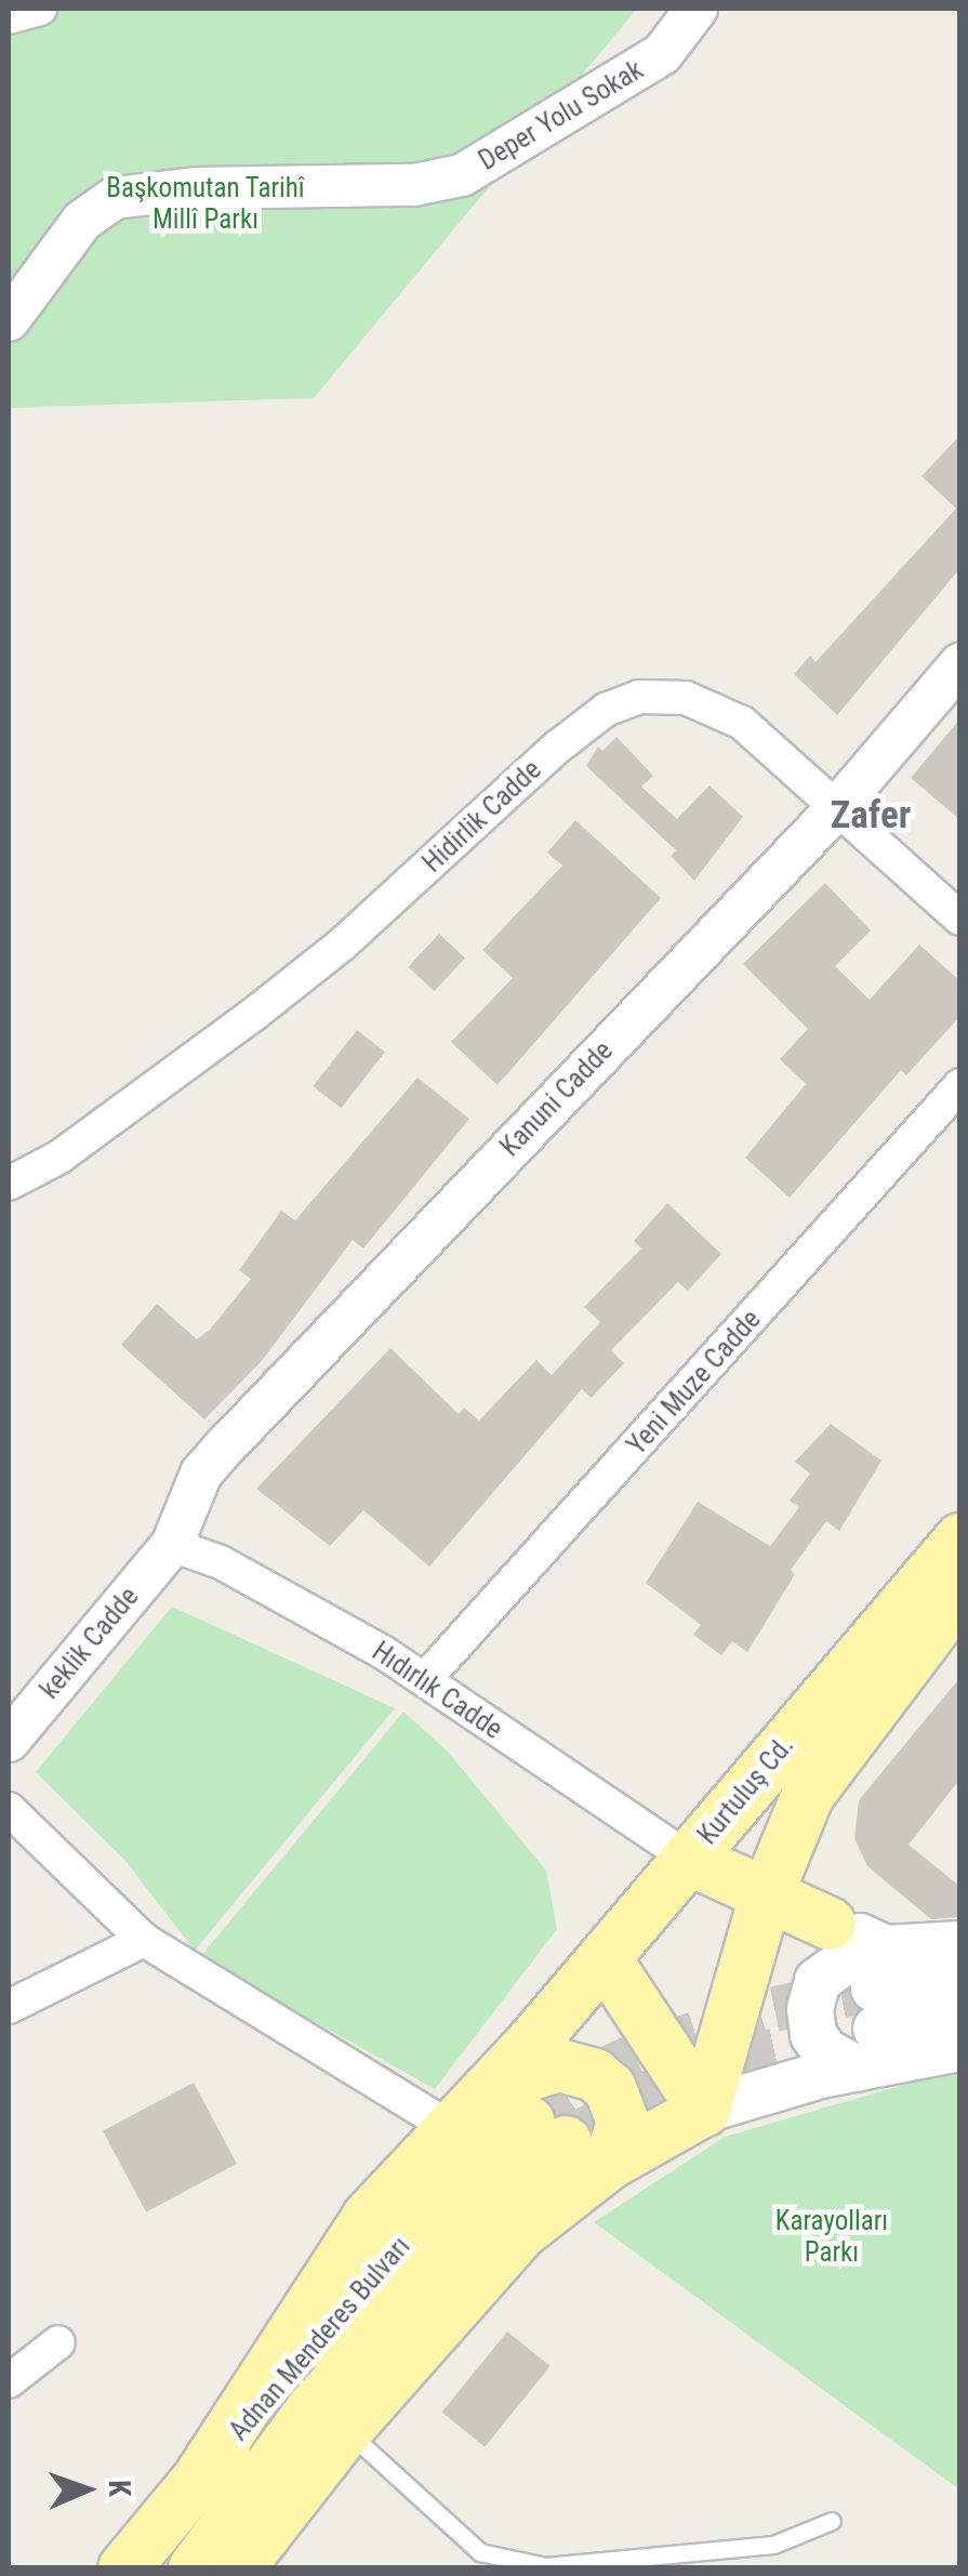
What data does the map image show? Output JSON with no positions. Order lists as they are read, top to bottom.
{
  "streets": {
    "main road": ["Kurtuluş Cd.", "Adnan Menderes Bulvarı"],
    "street": [
      "Deper Yolu Sokak",
      "Hidirlik Cadde",
      "Kanuni Cadde",
      "Yeni Muze Cadde",
      "keklik Cadde",
      "Hıdırlık Cadde"
    ]
  },
  "crossings": [
    ["Hidirlik Cadde", "Kanuni Cadde"],
    ["Kanuni Cadde", "keklik Cadde"],
    ["Kanuni Cadde", "Hıdırlık Cadde"],
    ["Yeni Muze Cadde", "Hıdırlık Cadde"],
    ["keklik Cadde", "Hıdırlık Cadde"],
    ["Hıdırlık Cadde", "Kurtuluş Cd."],
    ["Kurtuluş Cd.", "Adnan Menderes Bulvarı"]
  ],
  "districts": ["Zafer"],
  "parks": ["Başkomutan Tarihî Millî Parkı", "Karayolları Parkı"],
  "north": "right"
}
